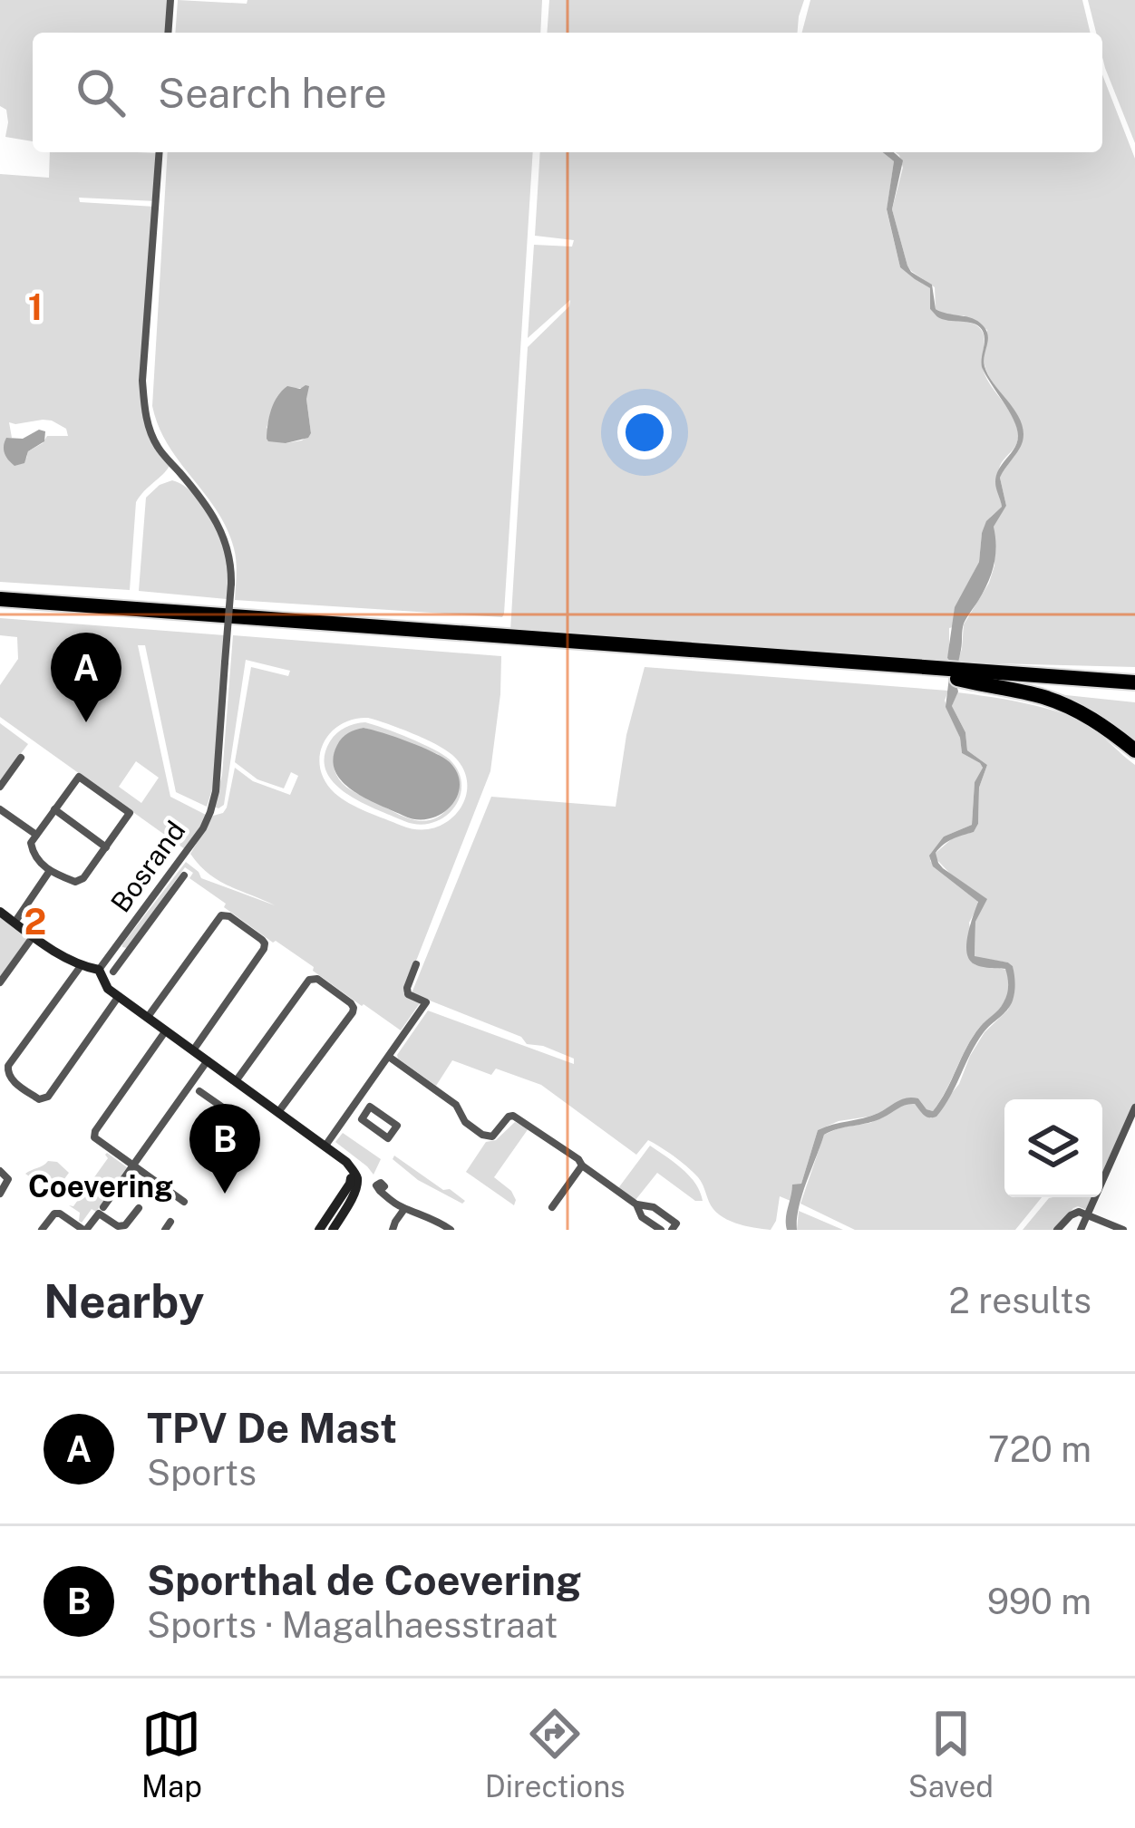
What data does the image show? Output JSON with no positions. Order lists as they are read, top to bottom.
{
  "streets": {
    "street": ["Bosrand"]
  },
  "districts": ["Coevering"],
  "page": {
    "search": "Search here",
    "pins": ["A", "B"],
    "heading": ["Nearby", "2 results"],
    "list": [
      {
        "mark": "A",
        "name": "TPV De Mast",
        "note": "Sports",
        "value": "720 m"
      },
      {
        "mark": "B",
        "name": "Sporthal de Coevering",
        "note": "Sports · Magalhaesstraat",
        "value": "990 m"
      }
    ],
    "nav": ["Map", "Directions", "Saved"]
  },
  "grid": {
    "rows": ["1", "2"]
  }
}
